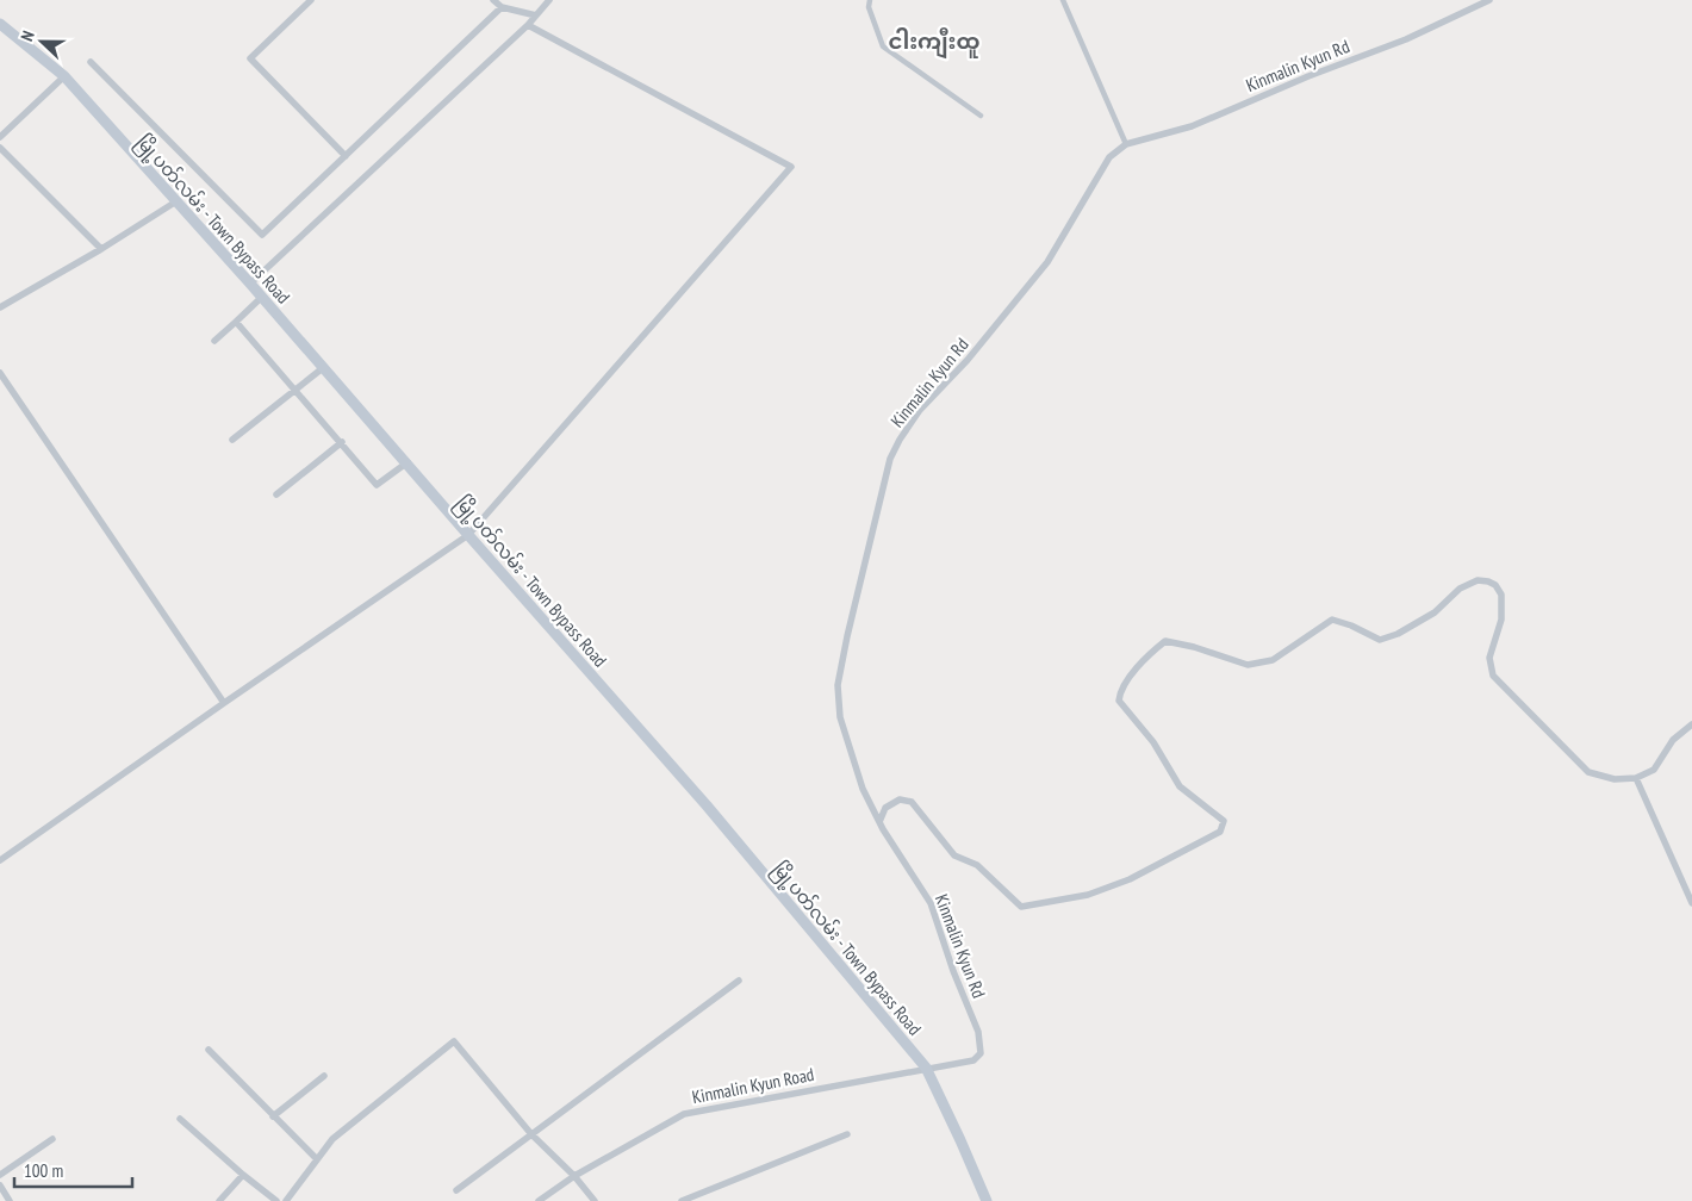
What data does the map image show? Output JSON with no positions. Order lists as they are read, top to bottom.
{
  "streets": {
    "main road": ["မြို့ပတ်လမ်း - Town Bypass Road"],
    "street": ["Kinmalin Kyun Rd", "Kinmalin Kyun Road"]
  },
  "crossings": [
    ["Kinmalin Kyun Rd", "မြို့ပတ်လမ်း - Town Bypass Road"],
    ["Kinmalin Kyun Rd", "Kinmalin Kyun Road"],
    ["မြို့ပတ်လမ်း - Town Bypass Road", "Kinmalin Kyun Road"]
  ],
  "districts": ["ငါးကျီးထူ"],
  "scale_bar": "100 m",
  "north": "left"
}
